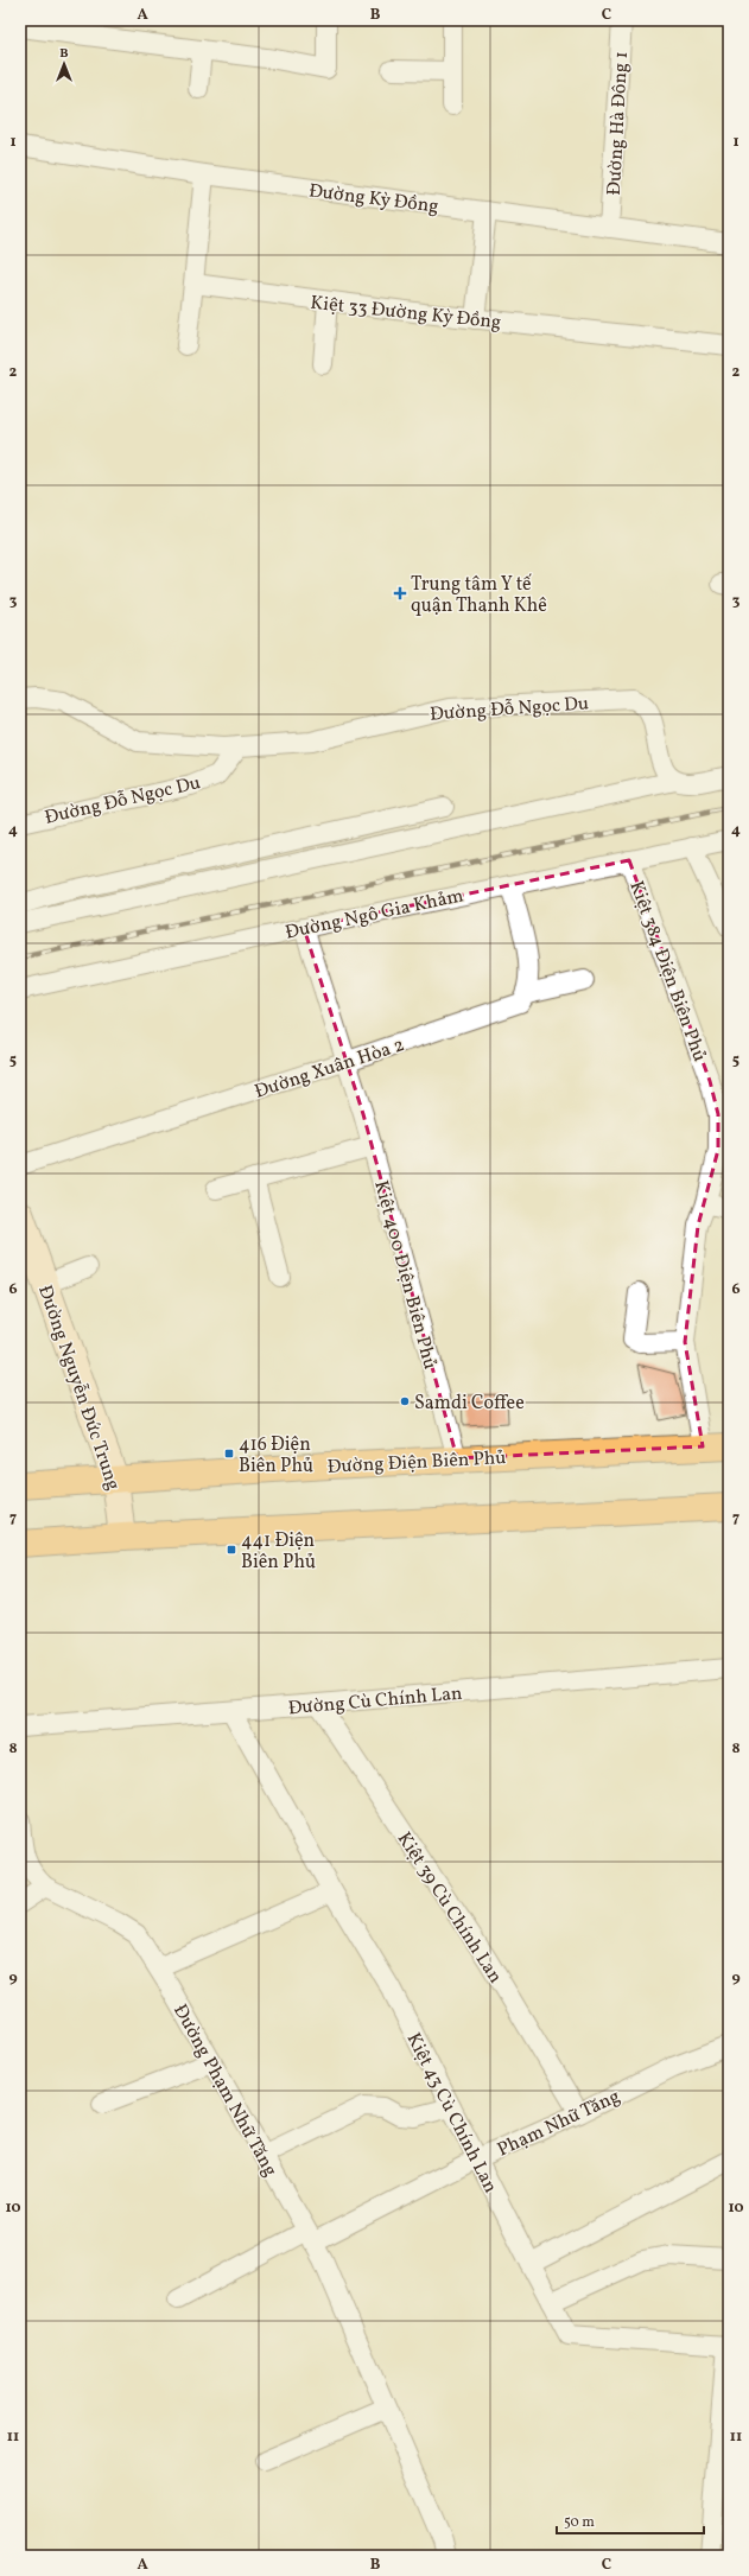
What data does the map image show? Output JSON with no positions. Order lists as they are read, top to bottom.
{
  "streets": {
    "main road": ["Đường Điện Biên Phủ"],
    "street": [
      "Đường Hà Đông 1",
      "Đường Kỳ Đồng",
      "Kiệt 33 Đường Kỳ Đồng",
      "Đường Đỗ Ngọc Du",
      "Đường Ngô Gia Khảm",
      "Kiệt 384 Điện Biên Phủ",
      "Đường Xuân Hòa 2",
      "Kiệt 400 Điện Biên Phủ",
      "Đường Nguyễn Đức Trung",
      "Đường Cù Chính Lan",
      "Kiệt 39 Cù Chính Lan",
      "Đường Phạm Nhữ Tăng",
      "Kiệt 43 Cù Chính Lan",
      "Phạm Nhữ Tăng"
    ]
  },
  "crossings": [
    ["Đường Hà Đông 1", "Đường Kỳ Đồng"],
    ["Đường Ngô Gia Khảm", "Kiệt 384 Điện Biên Phủ"],
    ["Đường Ngô Gia Khảm", "Kiệt 400 Điện Biên Phủ"],
    ["Kiệt 384 Điện Biên Phủ", "Đường Điện Biên Phủ"],
    ["Đường Xuân Hòa 2", "Kiệt 400 Điện Biên Phủ"],
    ["Kiệt 400 Điện Biên Phủ", "Đường Điện Biên Phủ"],
    ["Đường Nguyễn Đức Trung", "Đường Điện Biên Phủ"],
    ["Đường Cù Chính Lan", "Kiệt 39 Cù Chính Lan"],
    ["Đường Cù Chính Lan", "Kiệt 43 Cù Chính Lan"],
    ["Kiệt 39 Cù Chính Lan", "Phạm Nhữ Tăng"],
    ["Đường Phạm Nhữ Tăng", "Phạm Nhữ Tăng"],
    ["Kiệt 43 Cù Chính Lan", "Phạm Nhữ Tăng"]
  ],
  "places": {
    "health": ["Trung tâm Y tế quận Thanh Khê"],
    "other": ["Samdi Coffee"],
    "transit": ["416 Điện Biên Phủ", "441 Điện Biên Phủ"]
  },
  "scale_bar": "50 m",
  "north": "top",
  "grid": {
    "columns": ["A", "B", "C"],
    "rows": [
      "1",
      "2",
      "3",
      "4",
      "5",
      "6",
      "7",
      "8",
      "9",
      "10",
      "11"
    ]
  }
}
